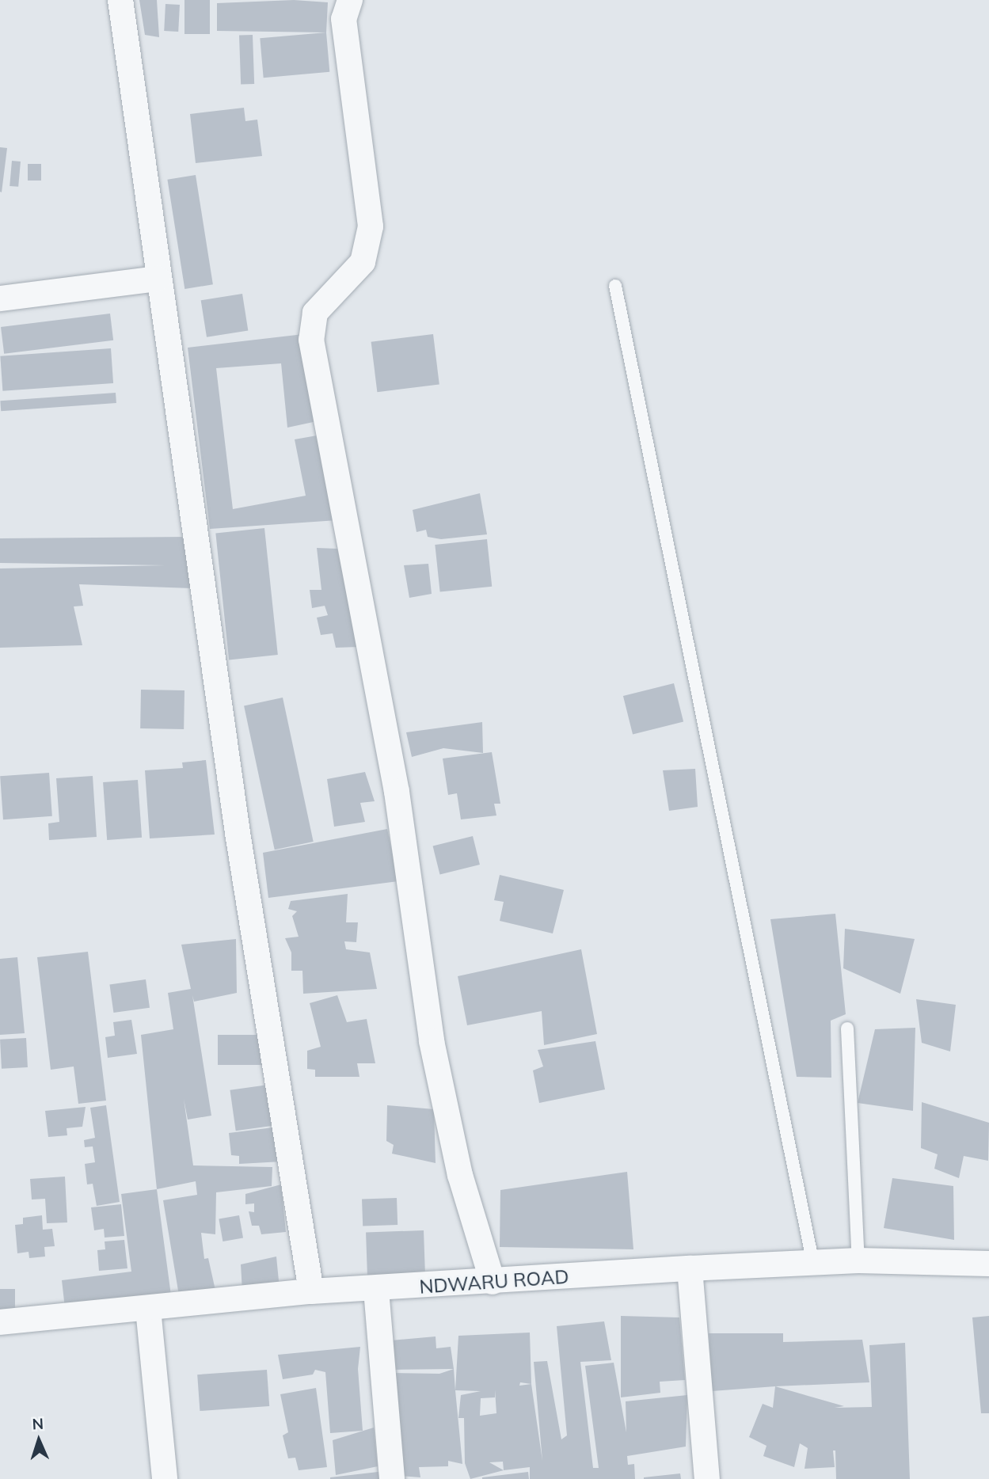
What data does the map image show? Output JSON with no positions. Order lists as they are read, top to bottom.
{
  "streets": {
    "street": ["NDWARU ROAD"]
  },
  "north": "top"
}
